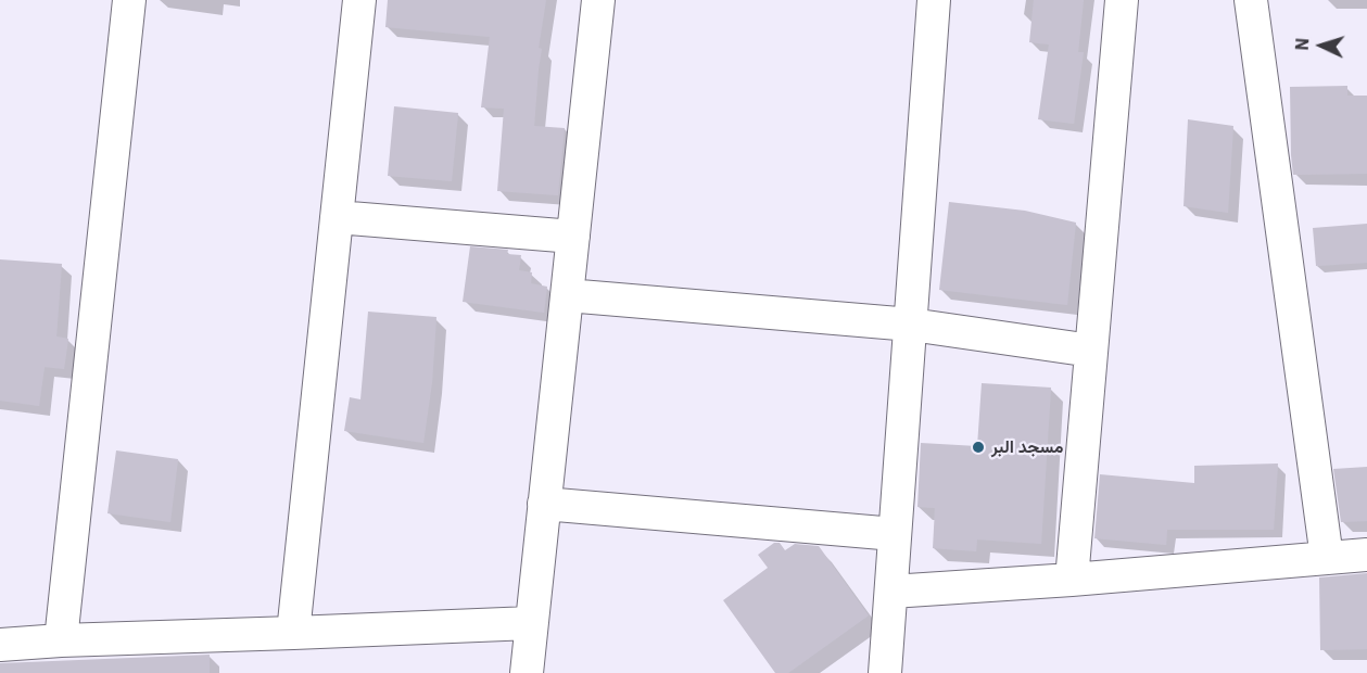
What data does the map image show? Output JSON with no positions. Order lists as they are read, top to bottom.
{
  "places": ["مسجد البر"],
  "north": "left"
}
